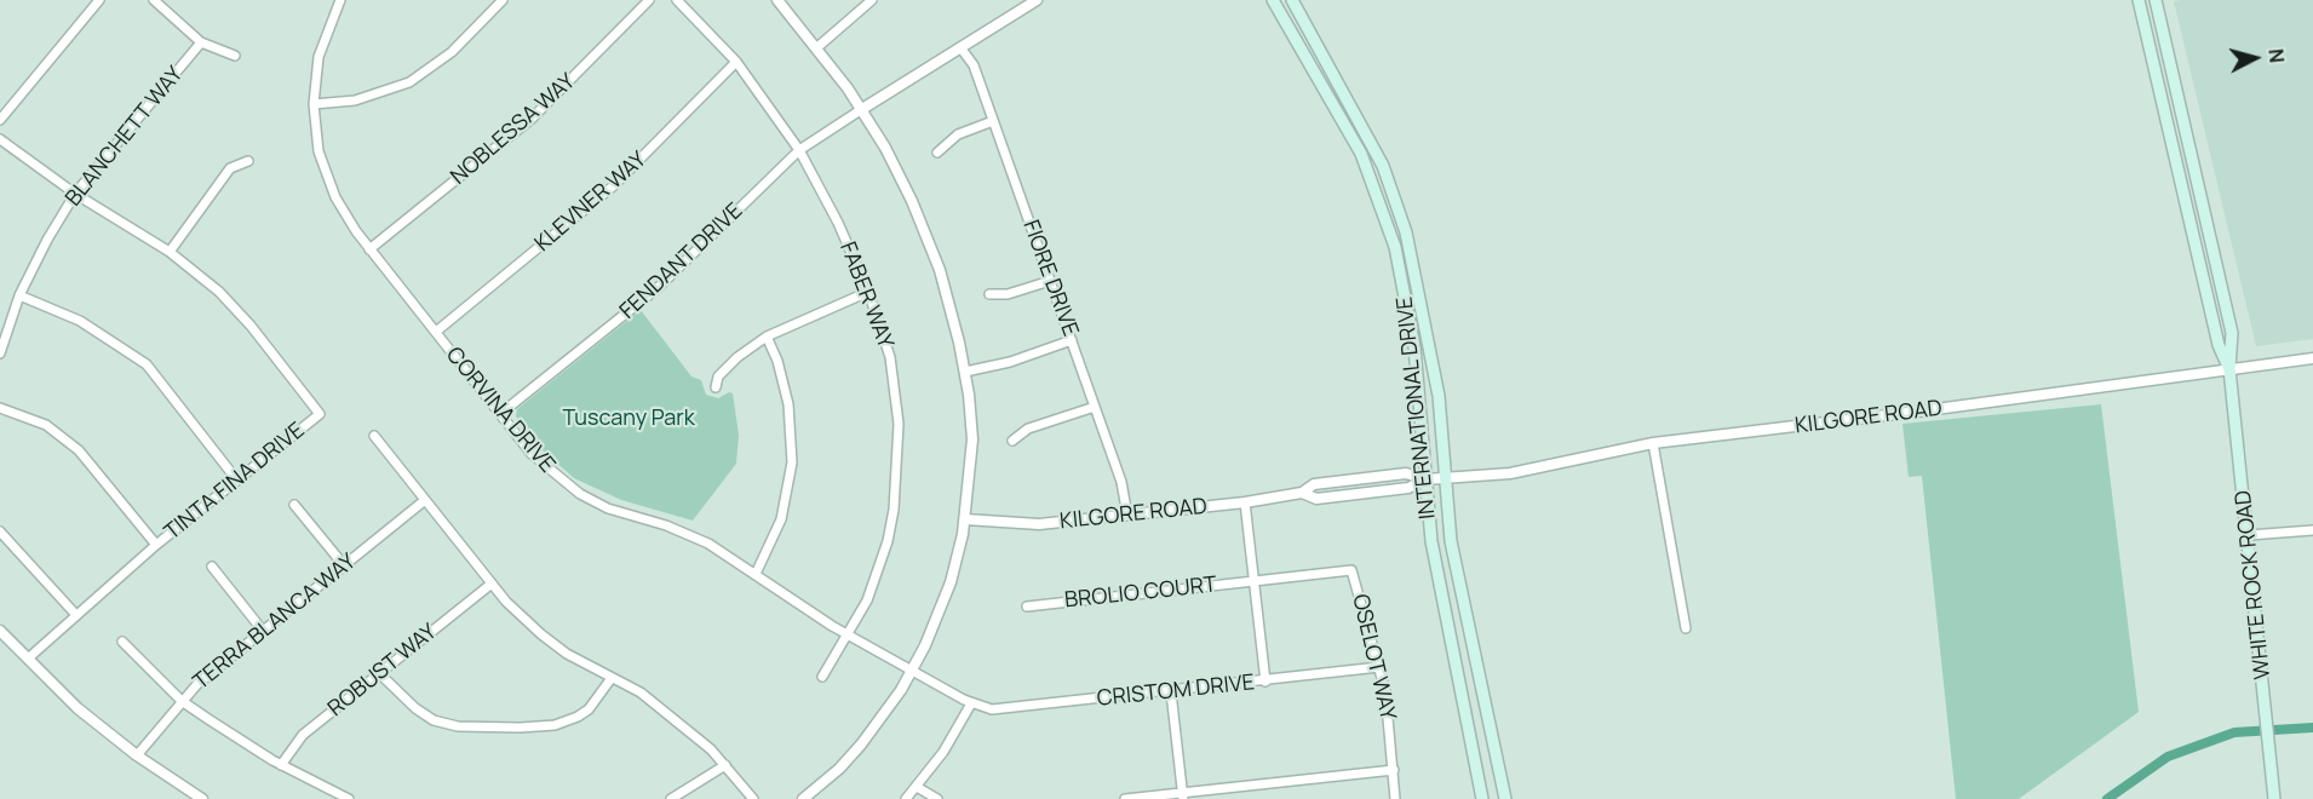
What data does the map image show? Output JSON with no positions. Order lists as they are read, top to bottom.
{
  "streets": {
    "main road": ["INTERNATIONAL DRIVE", "WHITE ROCK ROAD"],
    "street": [
      "NOBLESSA WAY",
      "BLANCHETT WAY",
      "KLEVNER WAY",
      "FENDANT DRIVE",
      "FIORE DRIVE",
      "FABER WAY",
      "CORVINA DRIVE",
      "KILGORE ROAD",
      "TINTA FINA DRIVE",
      "BROLIO COURT",
      "TERRA BLANCA WAY",
      "OSELOT WAY",
      "ROBUST WAY",
      "CRISTOM DRIVE"
    ]
  },
  "crossings": [
    ["NOBLESSA WAY", "CORVINA DRIVE"],
    ["BLANCHETT WAY", "TINTA FINA DRIVE"],
    ["KLEVNER WAY", "FABER WAY"],
    ["KLEVNER WAY", "CORVINA DRIVE"],
    ["FENDANT DRIVE", "FABER WAY"],
    ["FENDANT DRIVE", "CORVINA DRIVE"],
    ["FIORE DRIVE", "KILGORE ROAD"],
    ["FABER WAY", "CORVINA DRIVE"],
    ["INTERNATIONAL DRIVE", "KILGORE ROAD"],
    ["CORVINA DRIVE", "CRISTOM DRIVE"],
    ["KILGORE ROAD", "WHITE ROCK ROAD"],
    ["BROLIO COURT", "OSELOT WAY"],
    ["OSELOT WAY", "CRISTOM DRIVE"]
  ],
  "parks": ["Tuscany Park"],
  "north": "right"
}
